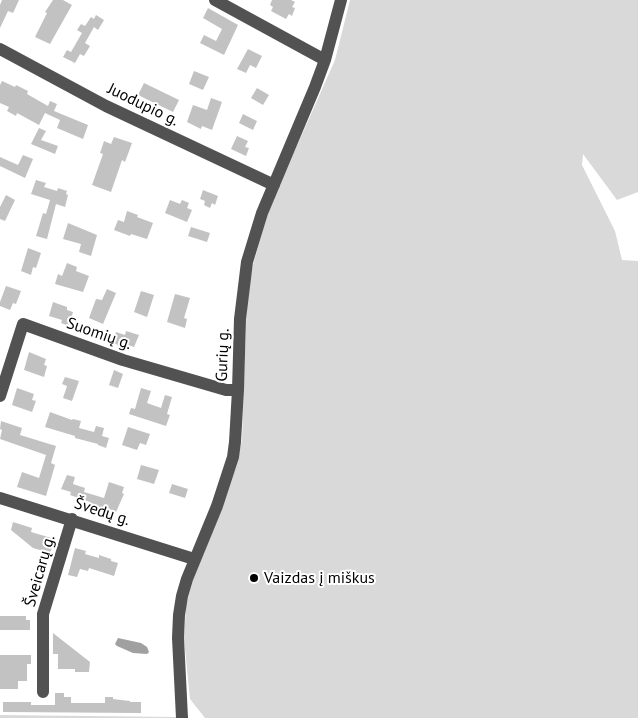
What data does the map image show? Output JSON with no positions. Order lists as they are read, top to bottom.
{
  "streets": {
    "street": [
      "Juodupio g.",
      "Suomių g.",
      "Gurių g.",
      "Švedų g.",
      "Šveicarų g."
    ]
  },
  "crossings": [
    ["Juodupio g.", "Gurių g."],
    ["Suomių g.", "Gurių g."],
    ["Gurių g.", "Švedų g."],
    ["Švedų g.", "Šveicarų g."]
  ],
  "places": ["Vaizdas į miškus"]
}
